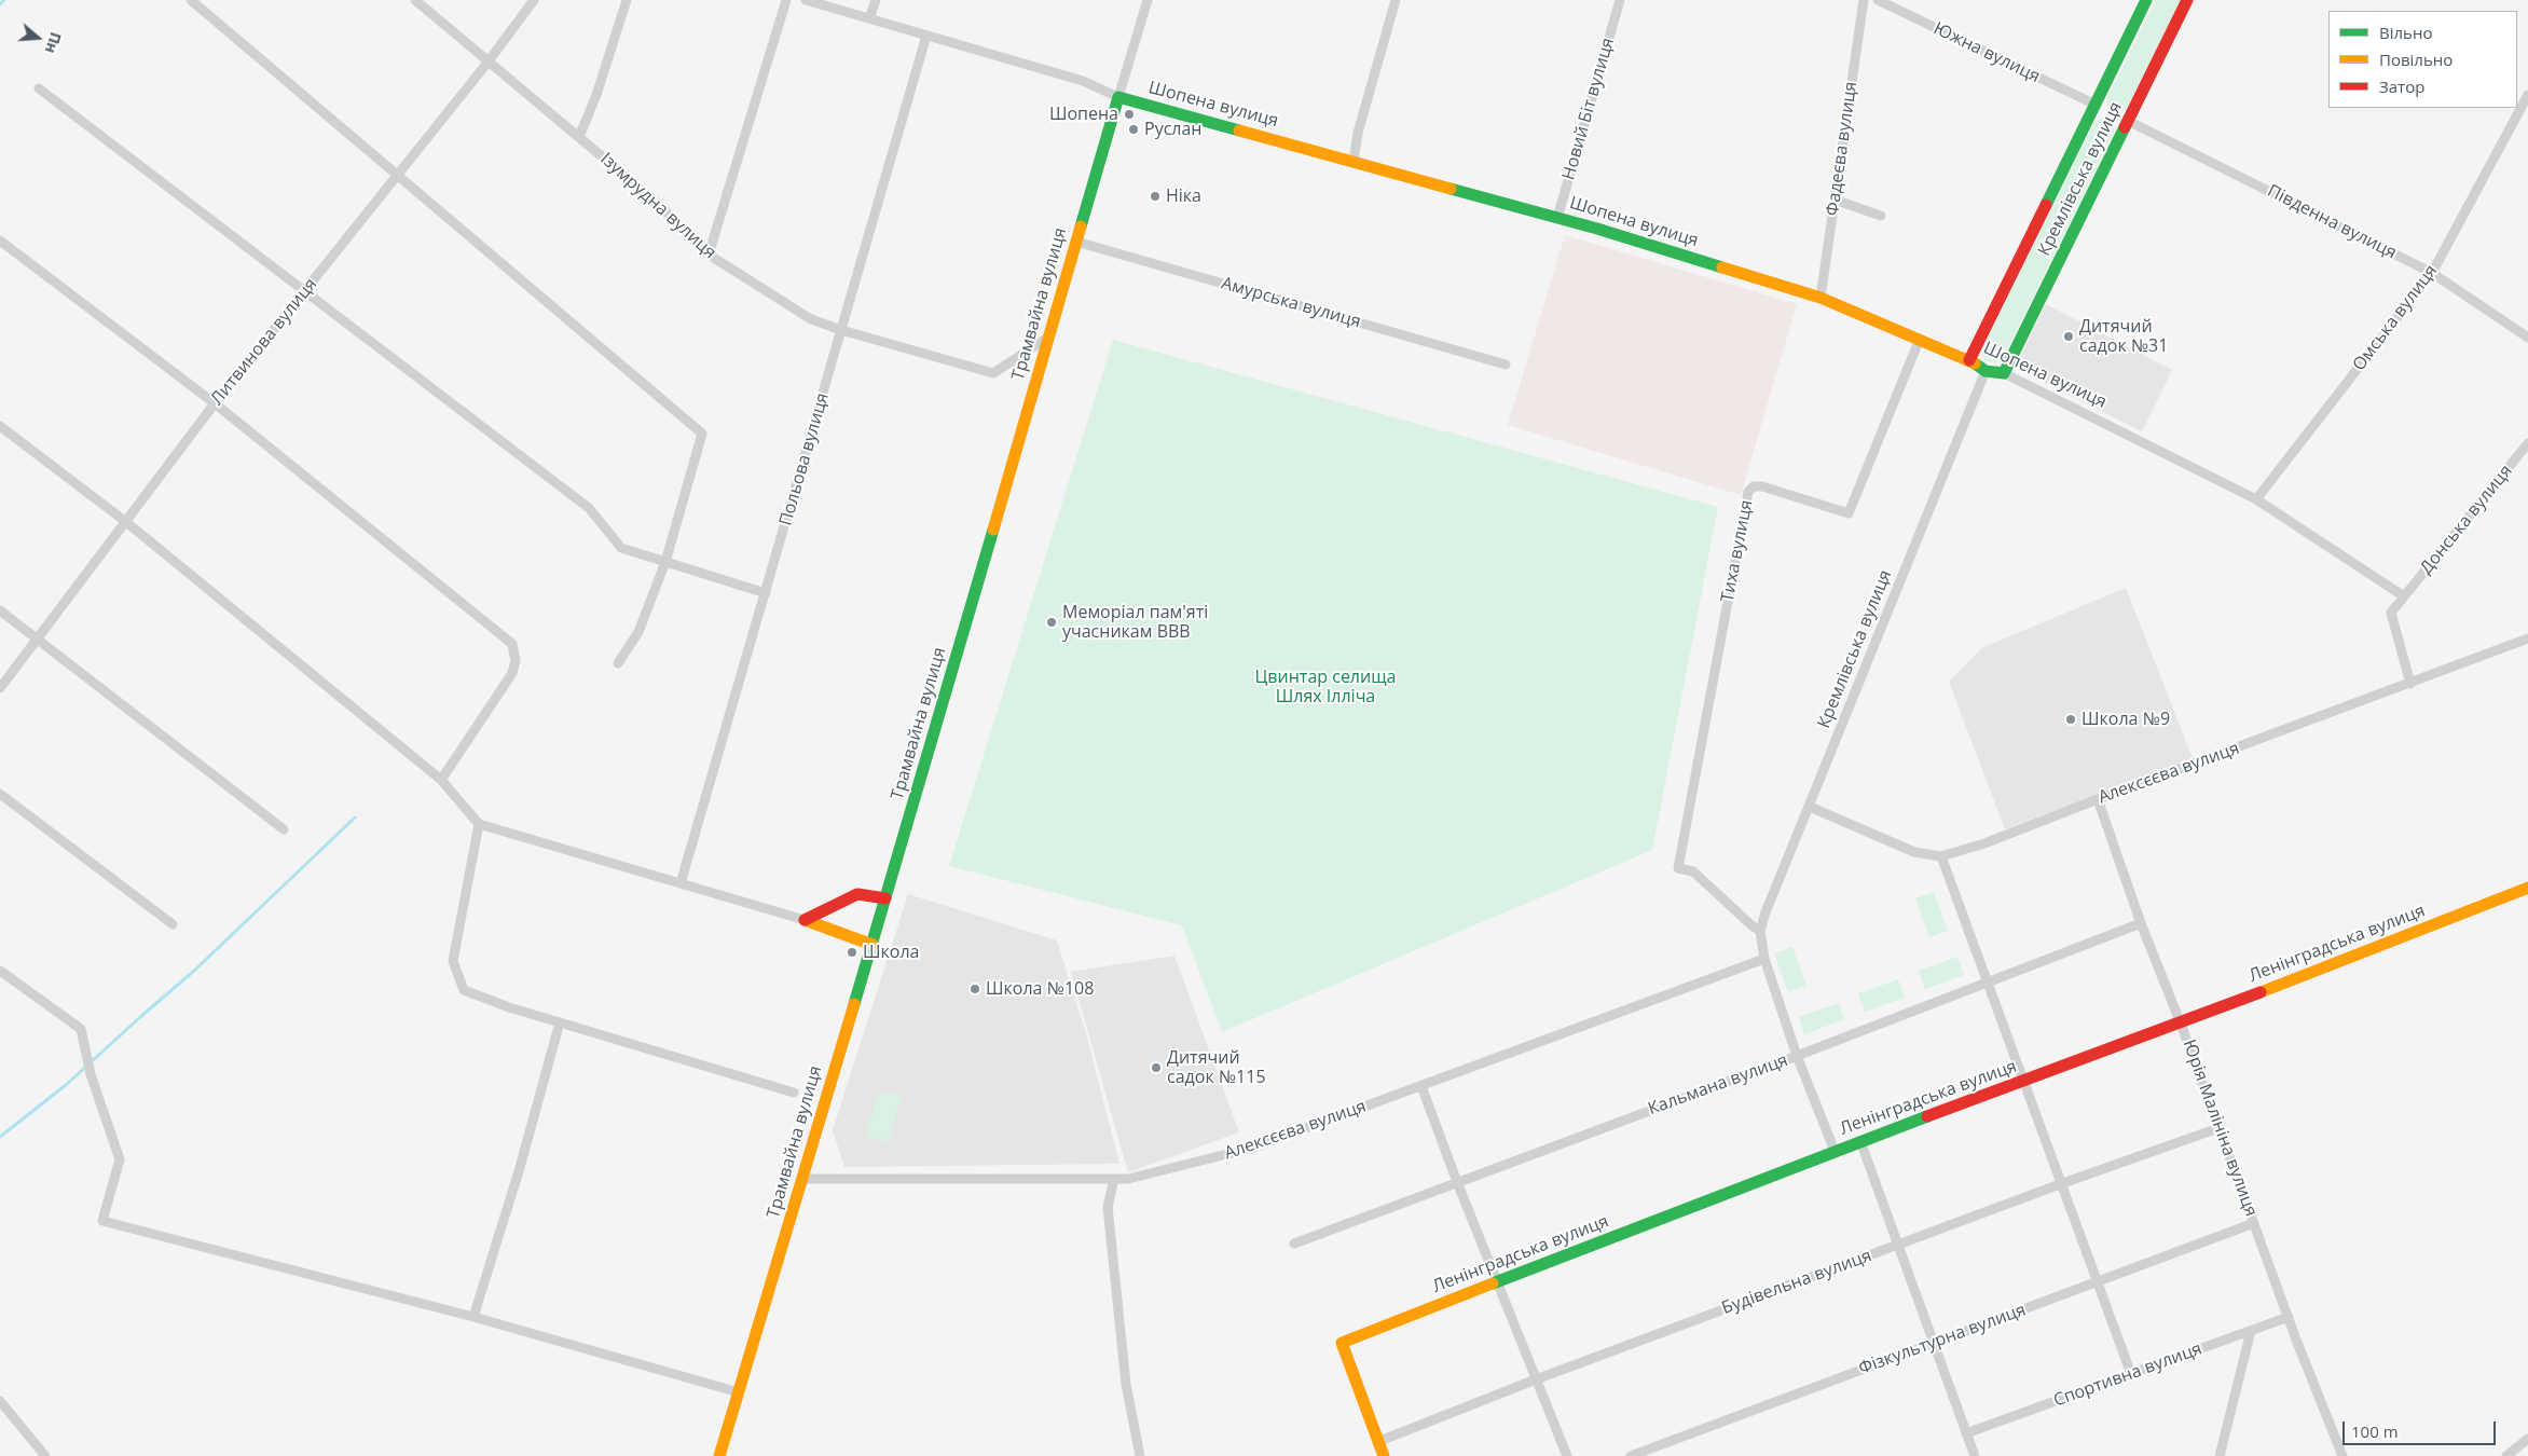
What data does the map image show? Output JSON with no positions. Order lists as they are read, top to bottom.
{
  "streets": {
    "street": [
      "Южна вулиця",
      "Шопена вулиця",
      "Новий Біт вулиця",
      "Фадеєва вулиця",
      "Кремлівська вулиця",
      "Ізумрудна вулиця",
      "Південна вулиця",
      "Амурська вулиця",
      "Трамвайна вулиця",
      "Омська вулиця",
      "Литвинова вулиця",
      "Польова вулиця",
      "Донська вулиця",
      "Тиха вулиця",
      "Алексєєва вулиця",
      "Ленінградська вулиця",
      "Кальмана вулиця",
      "Юрія Малініна вулиця",
      "Будівельна вулиця",
      "Фiзкультурна вулиця",
      "Спортивна вулиця"
    ]
  },
  "crossings": [
    ["Южна вулиця", "Кремлівська вулиця"],
    ["Шопена вулиця", "Новий Біт вулиця"],
    ["Шопена вулиця", "Фадеєва вулиця"],
    ["Шопена вулиця", "Кремлівська вулиця"],
    ["Шопена вулиця", "Трамвайна вулиця"],
    ["Шопена вулиця", "Омська вулиця"],
    ["Шопена вулиця", "Польова вулиця"],
    ["Шопена вулиця", "Донська вулиця"],
    ["Шопена вулиця", "Тиха вулиця"],
    ["Кремлівська вулиця", "Південна вулиця"],
    ["Кремлівська вулиця", "Тиха вулиця"],
    ["Кремлівська вулиця", "Алексєєва вулиця"],
    ["Ізумрудна вулиця", "Трамвайна вулиця"],
    ["Ізумрудна вулиця", "Литвинова вулиця"],
    ["Ізумрудна вулиця", "Польова вулиця"],
    ["Південна вулиця", "Омська вулиця"],
    ["Амурська вулиця", "Трамвайна вулиця"],
    ["Трамвайна вулиця", "Алексєєва вулиця"],
    ["Донська вулиця", "Алексєєва вулиця"],
    ["Алексєєва вулиця", "Юрія Малініна вулиця"],
    ["Ленінградська вулиця", "Юрія Малініна вулиця"],
    ["Ленінградська вулиця", "Будівельна вулиця"],
    ["Кальмана вулиця", "Юрія Малініна вулиця"],
    ["Юрія Малініна вулиця", "Будівельна вулиця"],
    ["Юрія Малініна вулиця", "Фiзкультурна вулиця"],
    ["Юрія Малініна вулиця", "Спортивна вулиця"]
  ],
  "parks": ["Цвинтар селища Шлях Ілліча"],
  "places": [
    "Шопена",
    "Руслан",
    "Ніка",
    "Дитячий садок №31",
    "Меморіал пам'яті учасникам ВВВ",
    "Школа №9",
    "Школа",
    "Школа №108",
    "Дитячий садок №115"
  ],
  "legend": ["Вільно", "Повільно", "Затор"],
  "scale_bar": "100 m",
  "north": "right"
}
